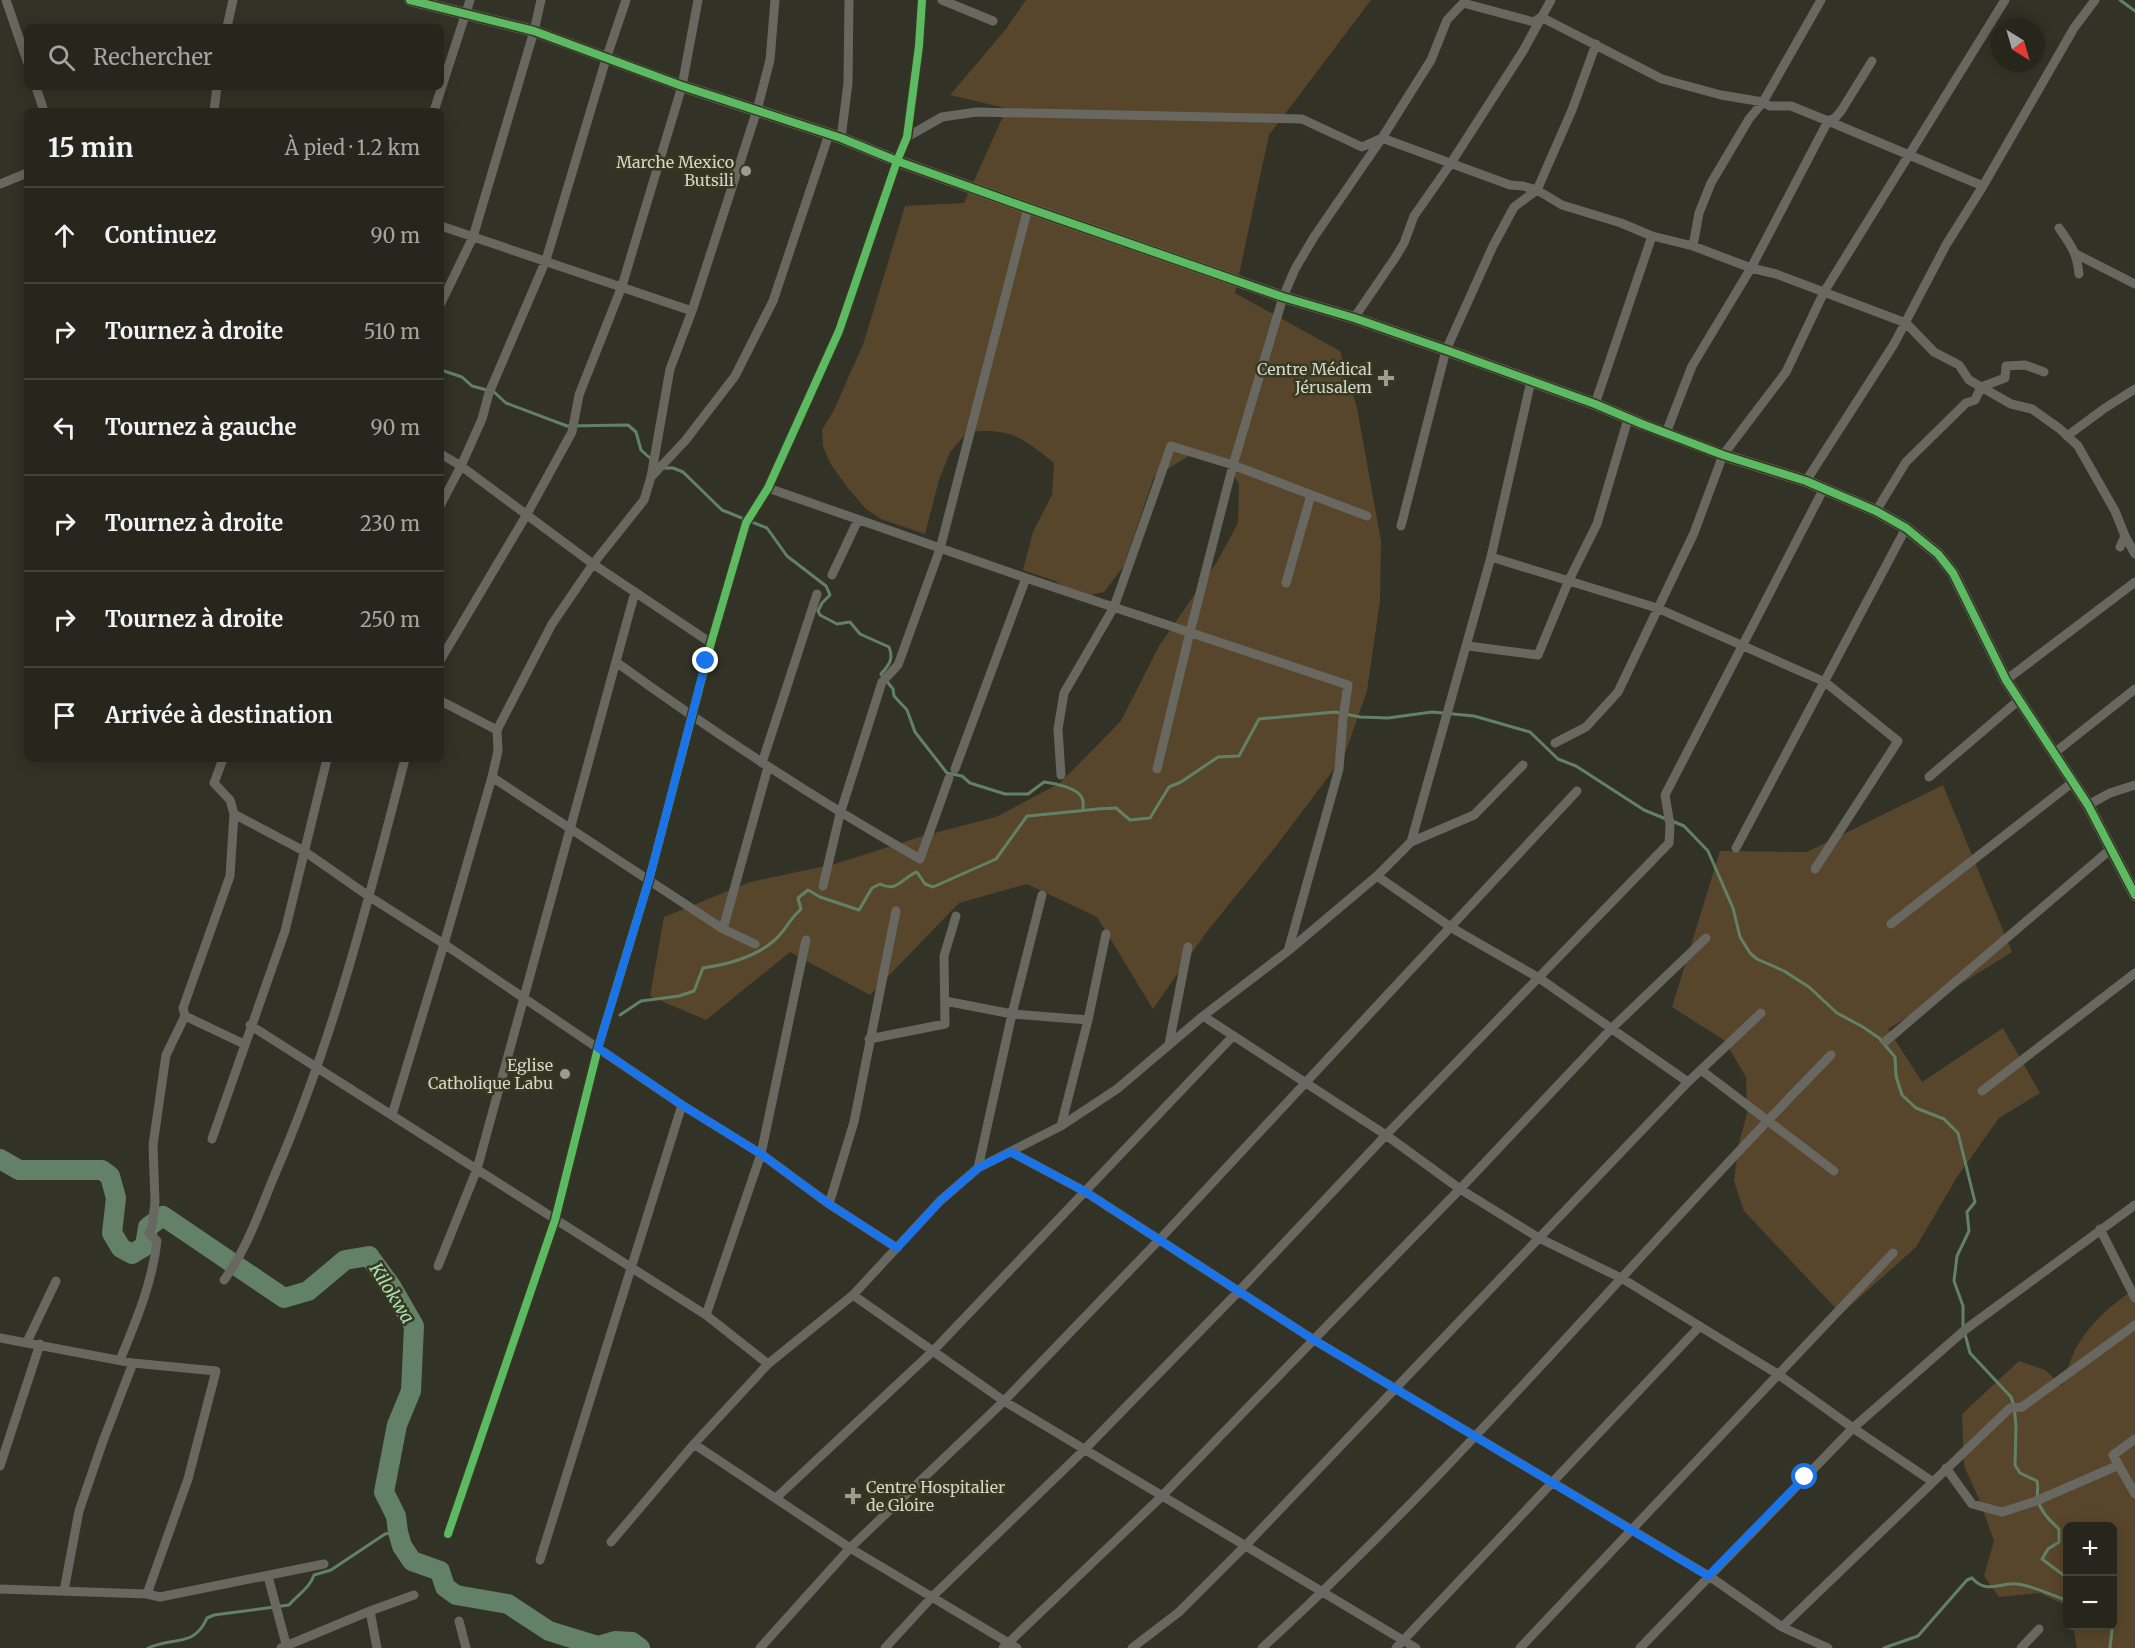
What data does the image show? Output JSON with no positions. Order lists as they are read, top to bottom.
{
  "water": ["Kilokwa"],
  "places": {
    "other": ["Marche Mexico Butsili", "Eglise Catholique Labu"],
    "health": ["Centre Médical Jérusalem", "Centre Hospitalier de Gloire"]
  },
  "north": "bottom right",
  "page": {
    "search": "Rechercher",
    "heading": ["15 min", "À pied · 1.2 km"],
    "list": [
      ["Continuez", "90 m"],
      ["Tournez à droite", "510 m"],
      ["Tournez à gauche", "90 m"],
      ["Tournez à droite", "230 m"],
      ["Tournez à droite", "250 m"],
      "Arrivée à destination"
    ],
    "map_buttons": ["+", "−"]
  }
}
